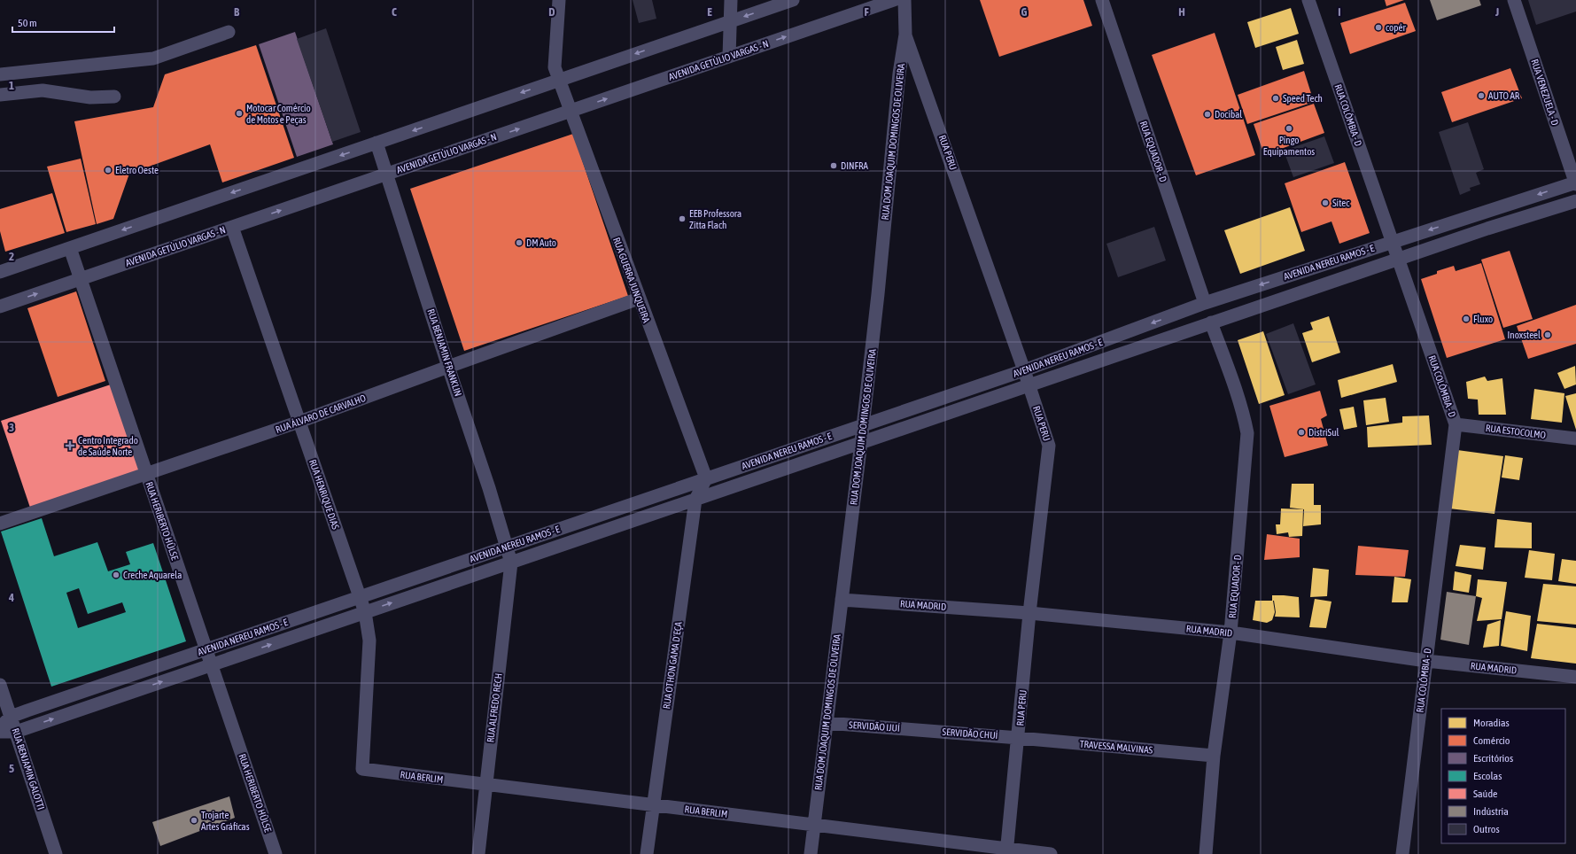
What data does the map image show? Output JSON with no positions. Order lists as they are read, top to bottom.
{
  "streets": {
    "street": [
      "AVENIDA GETÚLIO VARGAS - N",
      "RUA VENEZUELA - D",
      "RUA COLÔMBIA - D",
      "RUA DOM JOAQUIM DOMINGOS DE OLIVEIRA",
      "RUA EQUADOR - D",
      "RUA PERU",
      "AVENIDA NEREU RAMOS - E",
      "RUA GUERRA JUNQUEIRA",
      "RUA BENJAMIN FRANKLIN",
      "RUA ÁLVARO DE CARVALHO",
      "RUA ESTOCOLMO",
      "RUA HENRIQUE DIAS",
      "RUA HERIBERTO HÜLSE",
      "RUA MADRID",
      "RUA OTHON GAMA D'EÇA",
      "RUA ALFREDO RECH",
      "SERVIDÃO IJUÍ",
      "SERVIDÃO CHUÍ",
      "TRAVESSA MALVINAS",
      "RUA BENJAMIN GALOTTI",
      "RUA BERLIM"
    ]
  },
  "crossings": [
    ["AVENIDA GETÚLIO VARGAS - N", "RUA GUERRA JUNQUEIRA"],
    ["AVENIDA GETÚLIO VARGAS - N", "RUA BENJAMIN FRANKLIN"],
    ["AVENIDA GETÚLIO VARGAS - N", "RUA HENRIQUE DIAS"],
    ["AVENIDA GETÚLIO VARGAS - N", "RUA HERIBERTO HÜLSE"],
    ["RUA VENEZUELA - D", "AVENIDA NEREU RAMOS - E"],
    ["RUA COLÔMBIA - D", "AVENIDA NEREU RAMOS - E"],
    ["RUA COLÔMBIA - D", "RUA ESTOCOLMO"],
    ["RUA COLÔMBIA - D", "RUA MADRID"],
    ["RUA DOM JOAQUIM DOMINGOS DE OLIVEIRA", "RUA PERU"],
    ["RUA DOM JOAQUIM DOMINGOS DE OLIVEIRA", "AVENIDA NEREU RAMOS - E"],
    ["RUA DOM JOAQUIM DOMINGOS DE OLIVEIRA", "RUA MADRID"],
    ["RUA DOM JOAQUIM DOMINGOS DE OLIVEIRA", "SERVIDÃO IJUÍ"],
    ["RUA DOM JOAQUIM DOMINGOS DE OLIVEIRA", "RUA BERLIM"],
    ["RUA EQUADOR - D", "AVENIDA NEREU RAMOS - E"],
    ["RUA EQUADOR - D", "RUA MADRID"],
    ["RUA EQUADOR - D", "TRAVESSA MALVINAS"],
    ["RUA PERU", "AVENIDA NEREU RAMOS - E"],
    ["RUA PERU", "RUA MADRID"],
    ["RUA PERU", "SERVIDÃO CHUÍ"],
    ["RUA PERU", "TRAVESSA MALVINAS"],
    ["RUA PERU", "RUA BERLIM"],
    ["AVENIDA NEREU RAMOS - E", "RUA GUERRA JUNQUEIRA"],
    ["AVENIDA NEREU RAMOS - E", "RUA BENJAMIN FRANKLIN"],
    ["AVENIDA NEREU RAMOS - E", "RUA HENRIQUE DIAS"],
    ["AVENIDA NEREU RAMOS - E", "RUA HERIBERTO HÜLSE"],
    ["AVENIDA NEREU RAMOS - E", "RUA OTHON GAMA D'EÇA"],
    ["AVENIDA NEREU RAMOS - E", "RUA ALFREDO RECH"],
    ["AVENIDA NEREU RAMOS - E", "RUA BENJAMIN GALOTTI"],
    ["RUA GUERRA JUNQUEIRA", "RUA ÁLVARO DE CARVALHO"],
    ["RUA GUERRA JUNQUEIRA", "RUA OTHON GAMA D'EÇA"],
    ["RUA BENJAMIN FRANKLIN", "RUA ÁLVARO DE CARVALHO"],
    ["RUA BENJAMIN FRANKLIN", "RUA ALFREDO RECH"],
    ["RUA ÁLVARO DE CARVALHO", "RUA HENRIQUE DIAS"],
    ["RUA ÁLVARO DE CARVALHO", "RUA HERIBERTO HÜLSE"],
    ["RUA HENRIQUE DIAS", "RUA BERLIM"],
    ["RUA OTHON GAMA D'EÇA", "RUA BERLIM"],
    ["RUA ALFREDO RECH", "RUA BERLIM"],
    ["SERVIDÃO IJUÍ", "SERVIDÃO CHUÍ"],
    ["SERVIDÃO CHUÍ", "TRAVESSA MALVINAS"]
  ],
  "places": {
    "other": [
      "copér",
      "AUTO AR",
      "Speed Tech",
      "Motocar Comércio de Motos e Peças",
      "Docibal",
      "Pingo Equipamentos",
      "DINFRA",
      "Eletro Oeste",
      "Sitec",
      "EEB Professora Zitta Flach",
      "DM Auto",
      "Fluxo",
      "Inoxsteel",
      "DistriSul",
      "Creche Aquarela",
      "Trojarte Artes Gráficas"
    ],
    "health": ["Centro Integrado de Saúde Norte"]
  },
  "legend": [
    "Moradias",
    "Comércio",
    "Escritórios",
    "Escolas",
    "Saúde",
    "Indústria",
    "Outros"
  ],
  "scale_bar": "50 m",
  "grid": {
    "columns": [
      "B",
      "C",
      "D",
      "E",
      "F",
      "G",
      "H",
      "I",
      "J"
    ],
    "rows": [
      "1",
      "2",
      "3",
      "4",
      "5"
    ]
  }
}
